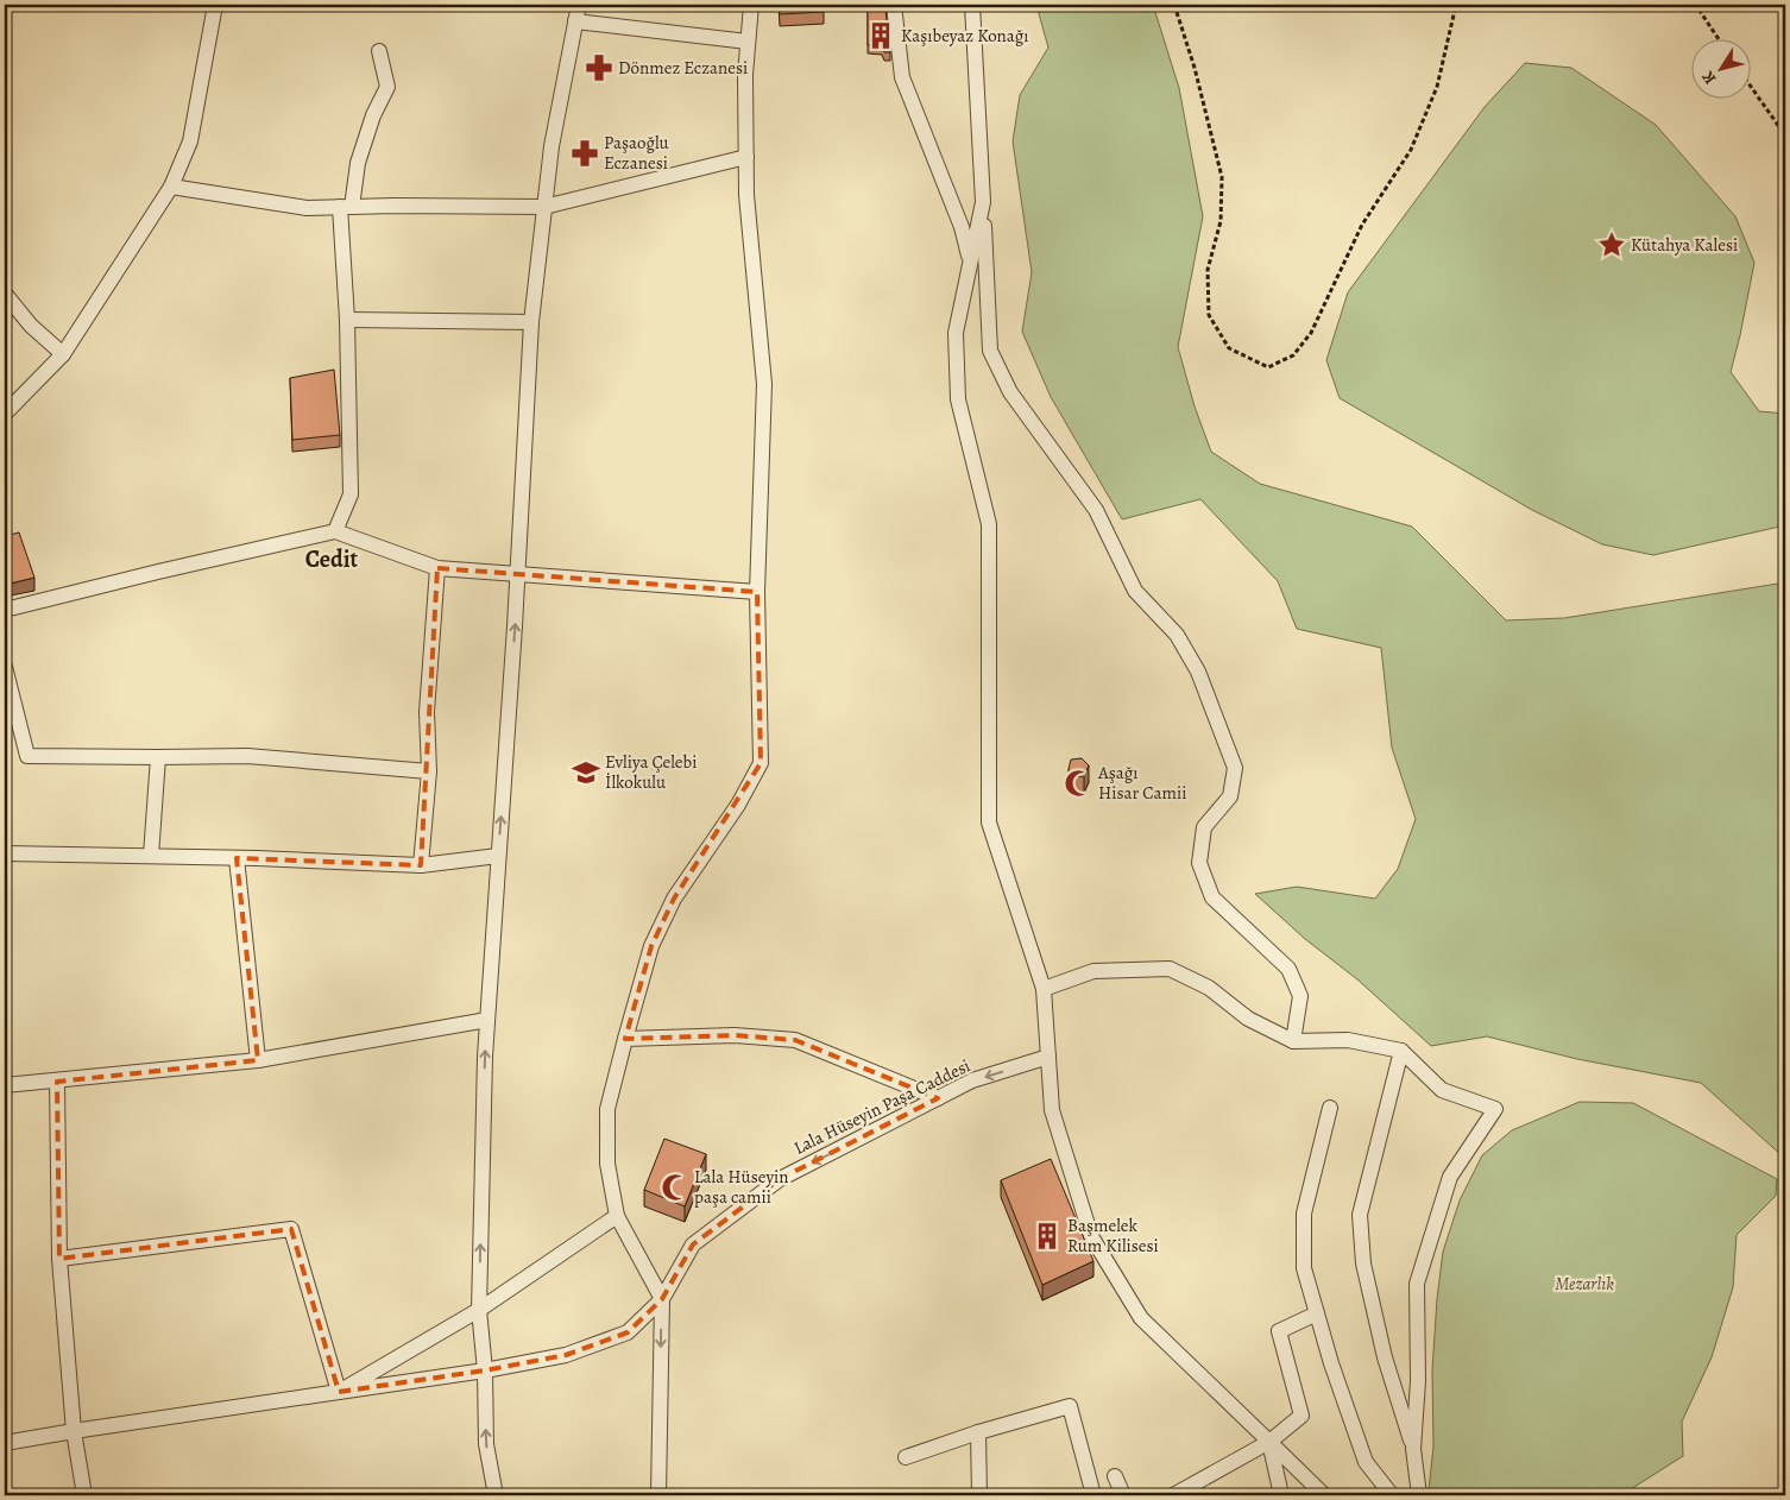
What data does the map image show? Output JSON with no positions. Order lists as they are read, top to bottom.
{
  "streets": {
    "street": ["Lala Hüseyin Paşa Caddesi"]
  },
  "one_way": ["Lala Hüseyin Paşa Caddesi"],
  "districts": ["Cedit"],
  "parks": ["Mezarlık"],
  "places": {
    "building": ["Kaşıbeyaz Konağı", "Başmelek Rum Kilisesi"],
    "pharmacy": ["Dönmez Eczanesi", "Paşaoğlu Eczanesi"],
    "place": ["Kütahya Kalesi"],
    "school or university": ["Evliya Çelebi İlkokulu"],
    "mosque": ["Aşağı Hisar Camii", "Lala Hüseyin paşa camii"]
  },
  "north": "bottom left"
}
